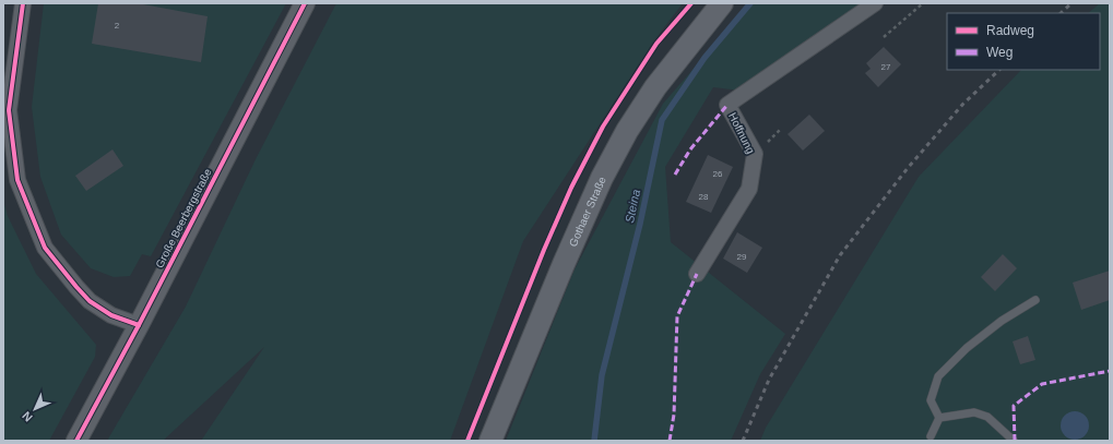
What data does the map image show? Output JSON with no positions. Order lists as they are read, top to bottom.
{
  "streets": {
    "main road": ["Gothaer Straße"],
    "street": ["Hoffnung", "Große Beerbergstraße"]
  },
  "water": ["Steina"],
  "house_numbers": [
    "2",
    "27",
    "26",
    "28",
    "29"
  ],
  "legend": ["Radweg", "Weg"],
  "north": "bottom left"
}
